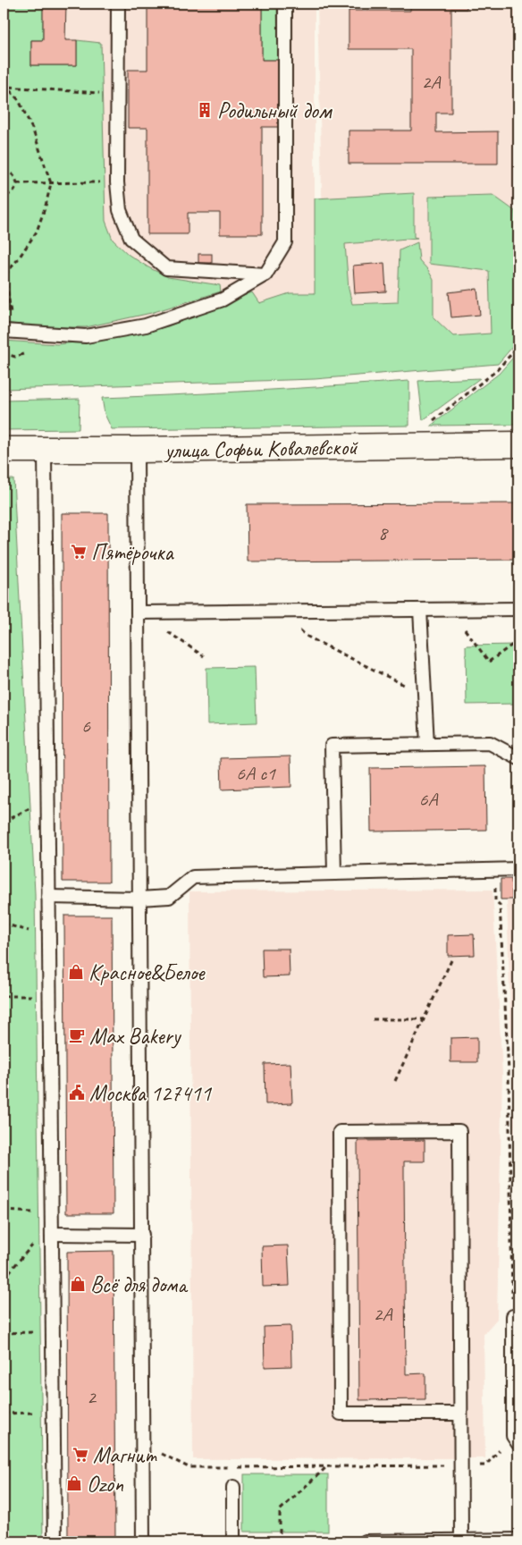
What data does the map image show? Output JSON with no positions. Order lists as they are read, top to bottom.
{
  "streets": {
    "street": ["улица Софьи Ковалевской"]
  },
  "places": {
    "building": ["Родильный дом"],
    "supermarket": ["Пятёрочка", "Магнит"],
    "shop": ["Красное&Белое", "Всё для дома", "Ozon"],
    "cafe": ["Max Bakery"],
    "public building": ["Москва 127411"]
  },
  "house_numbers": [
    "2А",
    "8",
    "6",
    "6А с1",
    "6А",
    "2А",
    "2"
  ]
}
